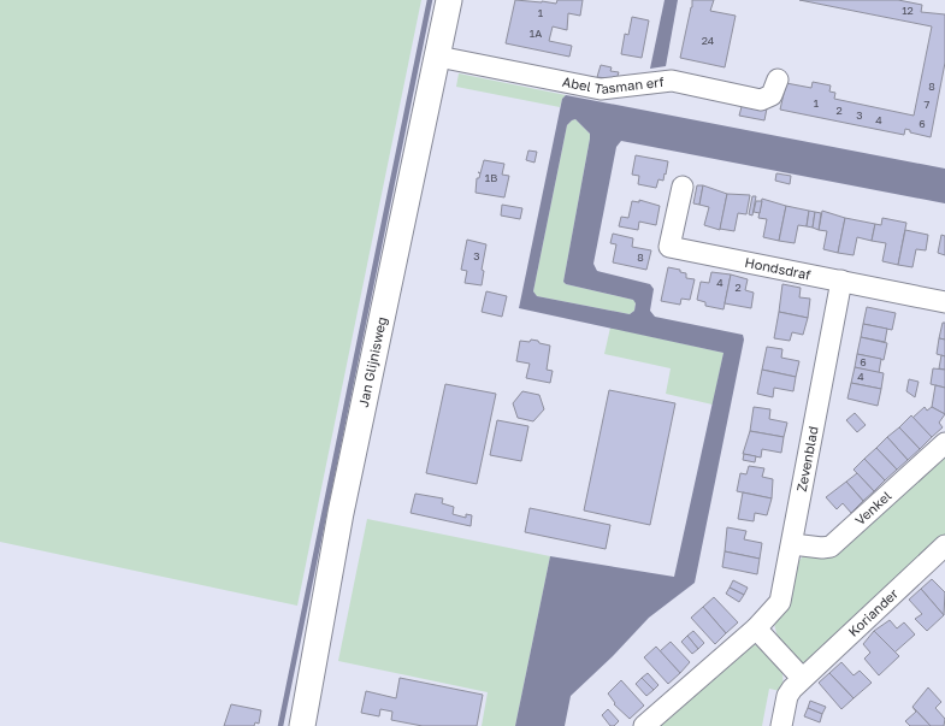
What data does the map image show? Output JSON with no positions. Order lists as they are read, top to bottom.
{
  "streets": {
    "street": [
      "Abel Tasman erf",
      "Hondsdraf",
      "Jan Glijnisweg",
      "Zevenblad",
      "Venkel",
      "Koriander"
    ]
  },
  "crossings": [
    ["Abel Tasman erf", "Jan Glijnisweg"],
    ["Hondsdraf", "Zevenblad"],
    ["Zevenblad", "Venkel"]
  ],
  "house_numbers": [
    "12",
    "1",
    "1A",
    "24",
    "8",
    "1",
    "7",
    "2",
    "3",
    "4",
    "6",
    "1B",
    "3",
    "8",
    "4",
    "2",
    "6",
    "4"
  ]
}
